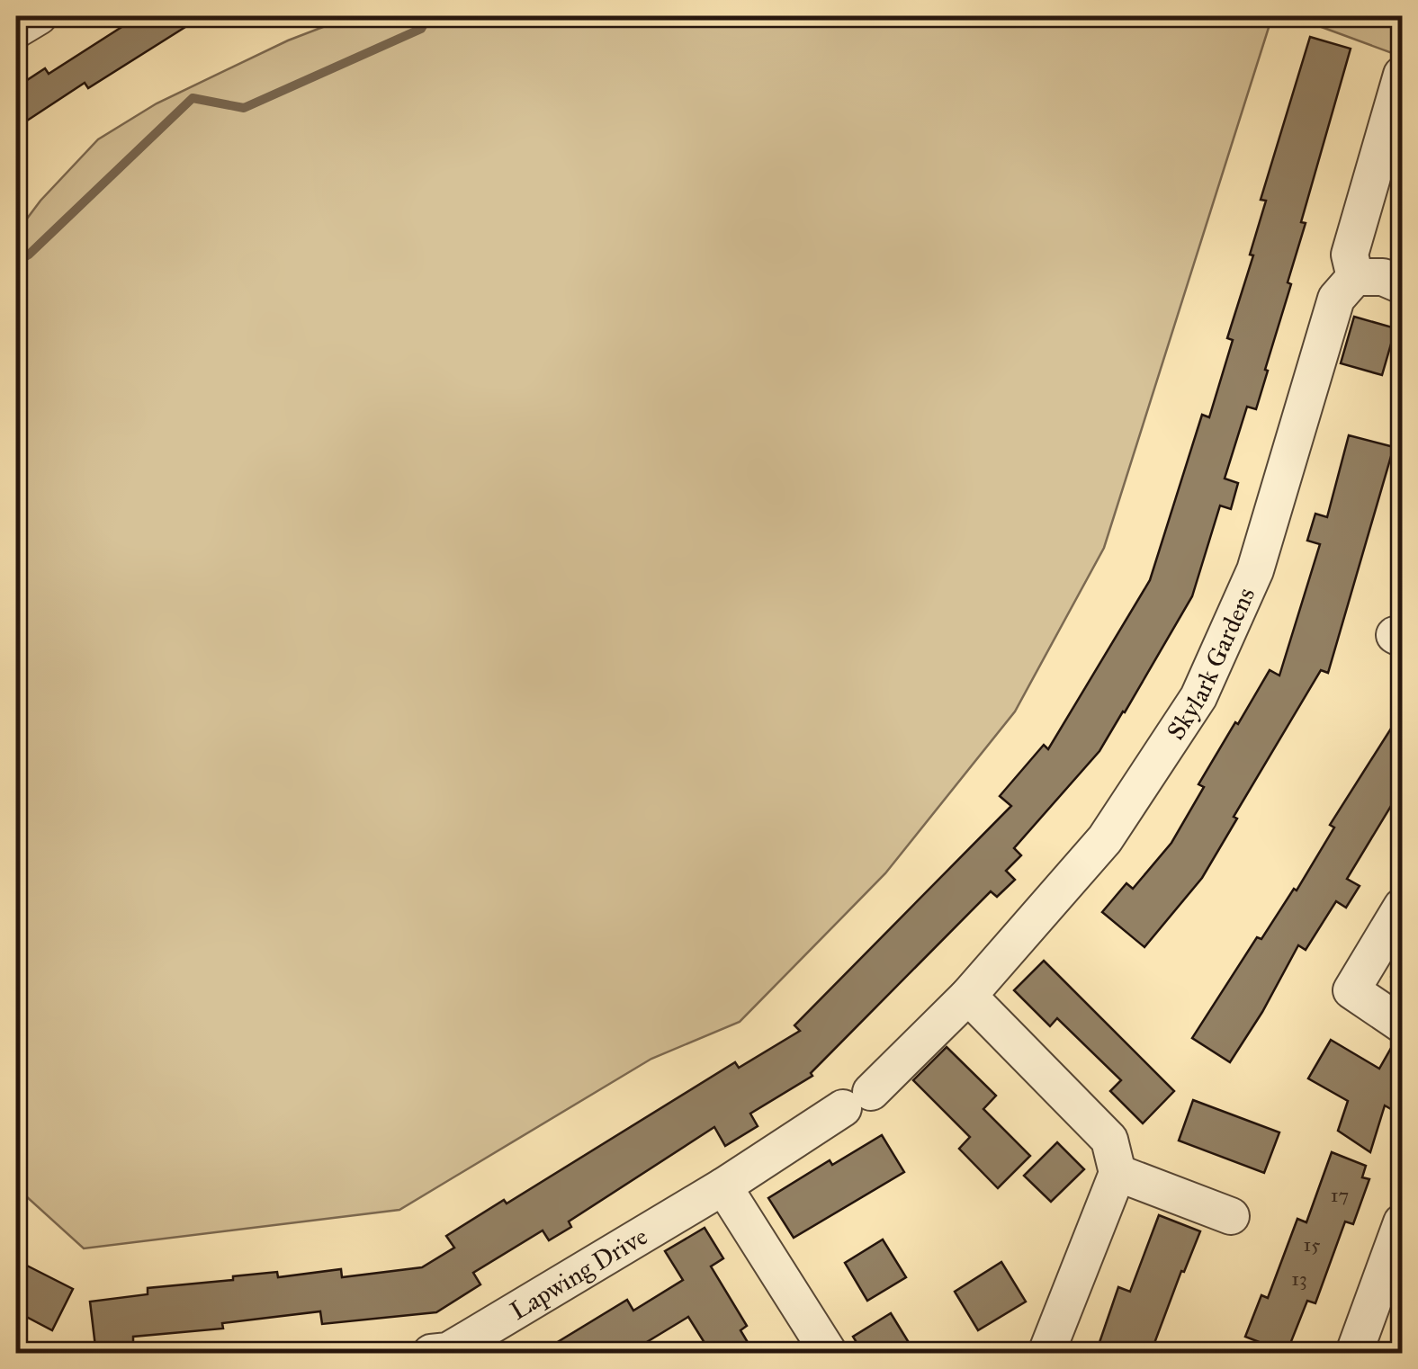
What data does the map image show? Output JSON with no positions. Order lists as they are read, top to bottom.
{
  "streets": {
    "street": ["Skylark Gardens", "Lapwing Drive"]
  },
  "crossings": [
    ["Skylark Gardens", "Lapwing Drive"]
  ],
  "house_numbers": ["17", "15", "13"]
}
